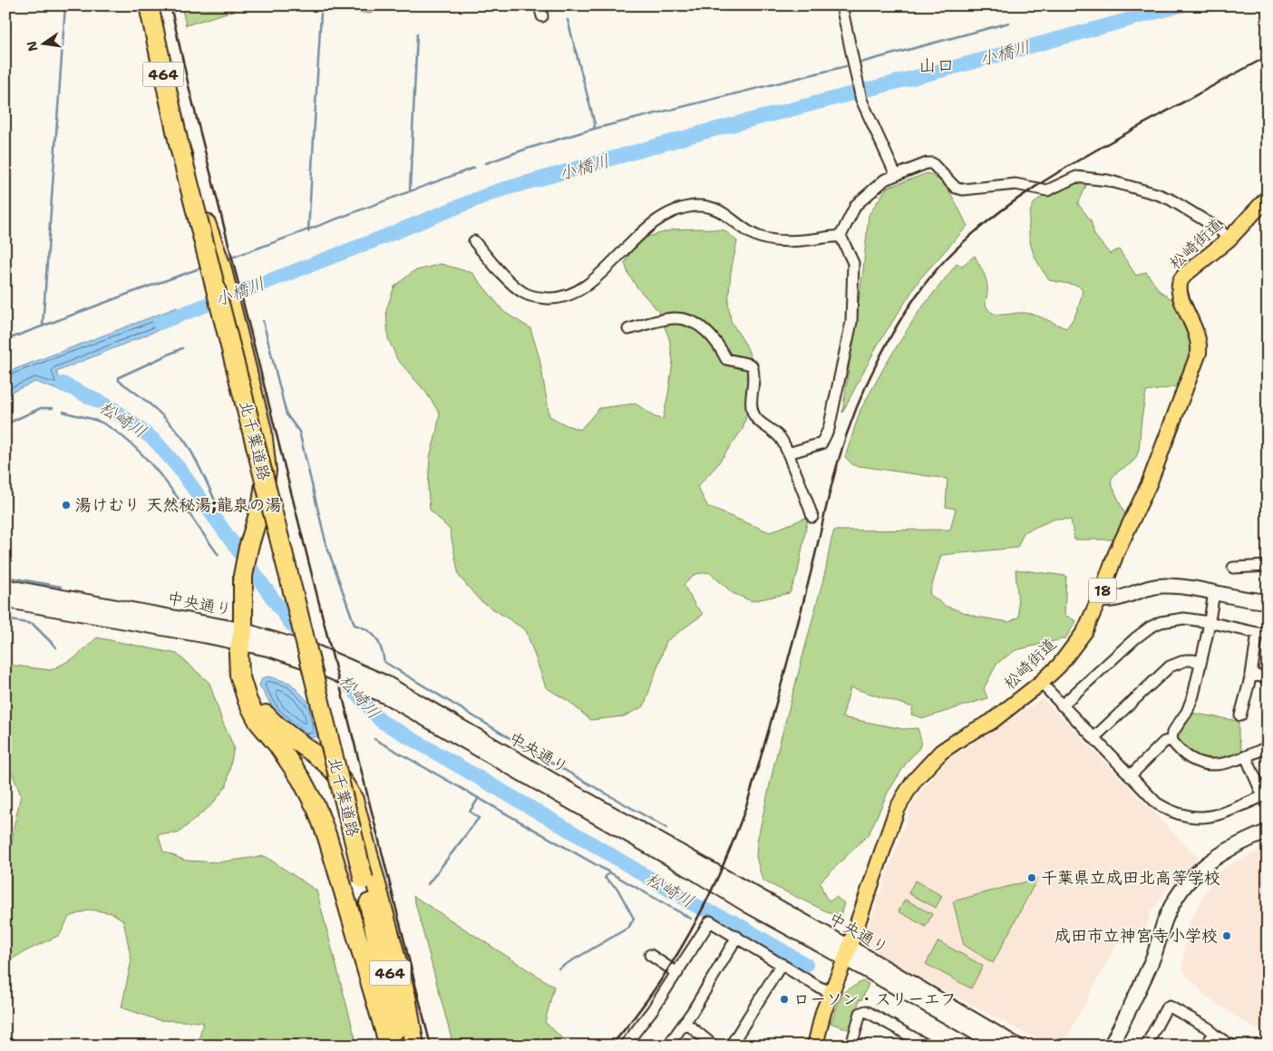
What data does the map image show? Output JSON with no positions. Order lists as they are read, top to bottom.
{
  "streets": {
    "highway": ["464", "北千葉道路"],
    "main road": ["松崎街道", "18"],
    "street": ["中央通り"]
  },
  "crossings": [
    ["松崎街道", "中央通り"]
  ],
  "districts": ["山口"],
  "water": ["小橋川", "松崎川"],
  "places": [
    "湯けむり 天然秘湯;龍泉の湯",
    "千葉県立成田北高等学校",
    "成田市立神宮寺小学校",
    "ローソン・スリーエフ"
  ],
  "north": "left"
}
